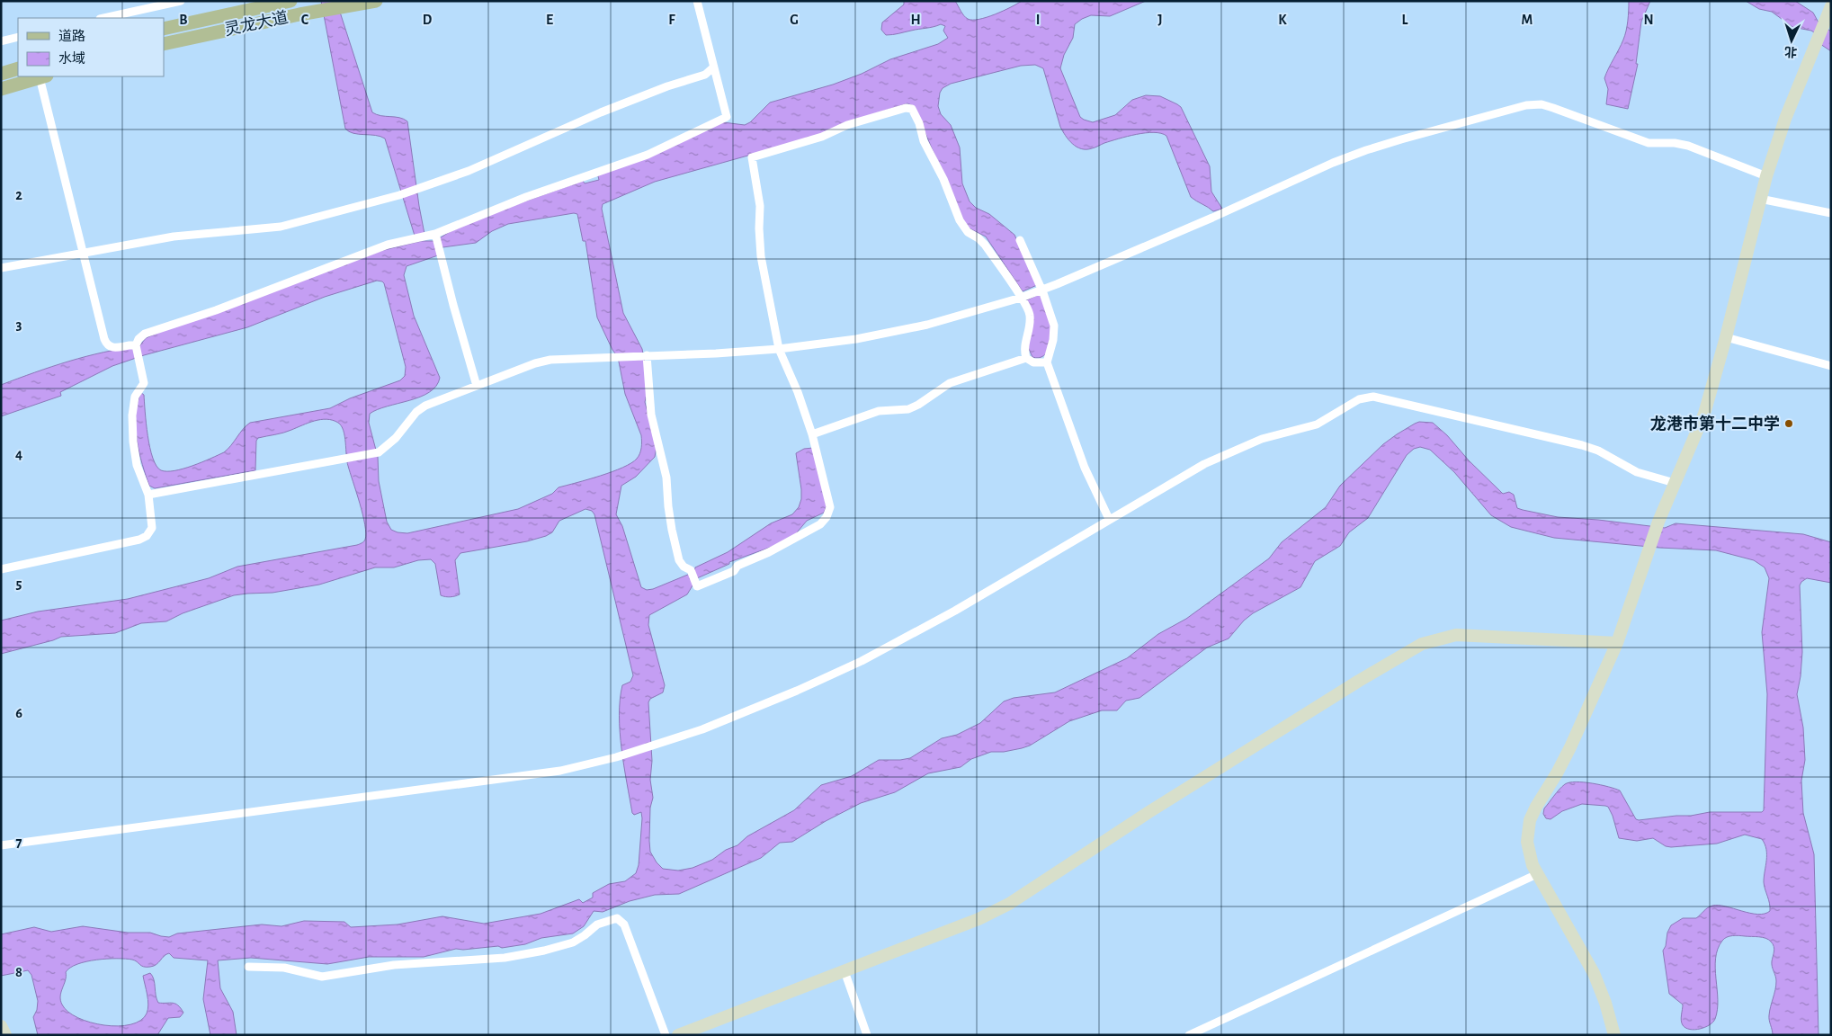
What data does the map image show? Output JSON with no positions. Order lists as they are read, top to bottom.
{
  "streets": {
    "main road": ["灵龙大道"]
  },
  "places": ["龙港市第十二中学"],
  "legend": ["道路", "水域"],
  "north": "bottom",
  "grid": {
    "columns": [
      "B",
      "C",
      "D",
      "E",
      "F",
      "G",
      "H",
      "I",
      "J",
      "K",
      "L",
      "M",
      "N"
    ],
    "rows": [
      "2",
      "3",
      "4",
      "5",
      "6",
      "7",
      "8"
    ]
  }
}
